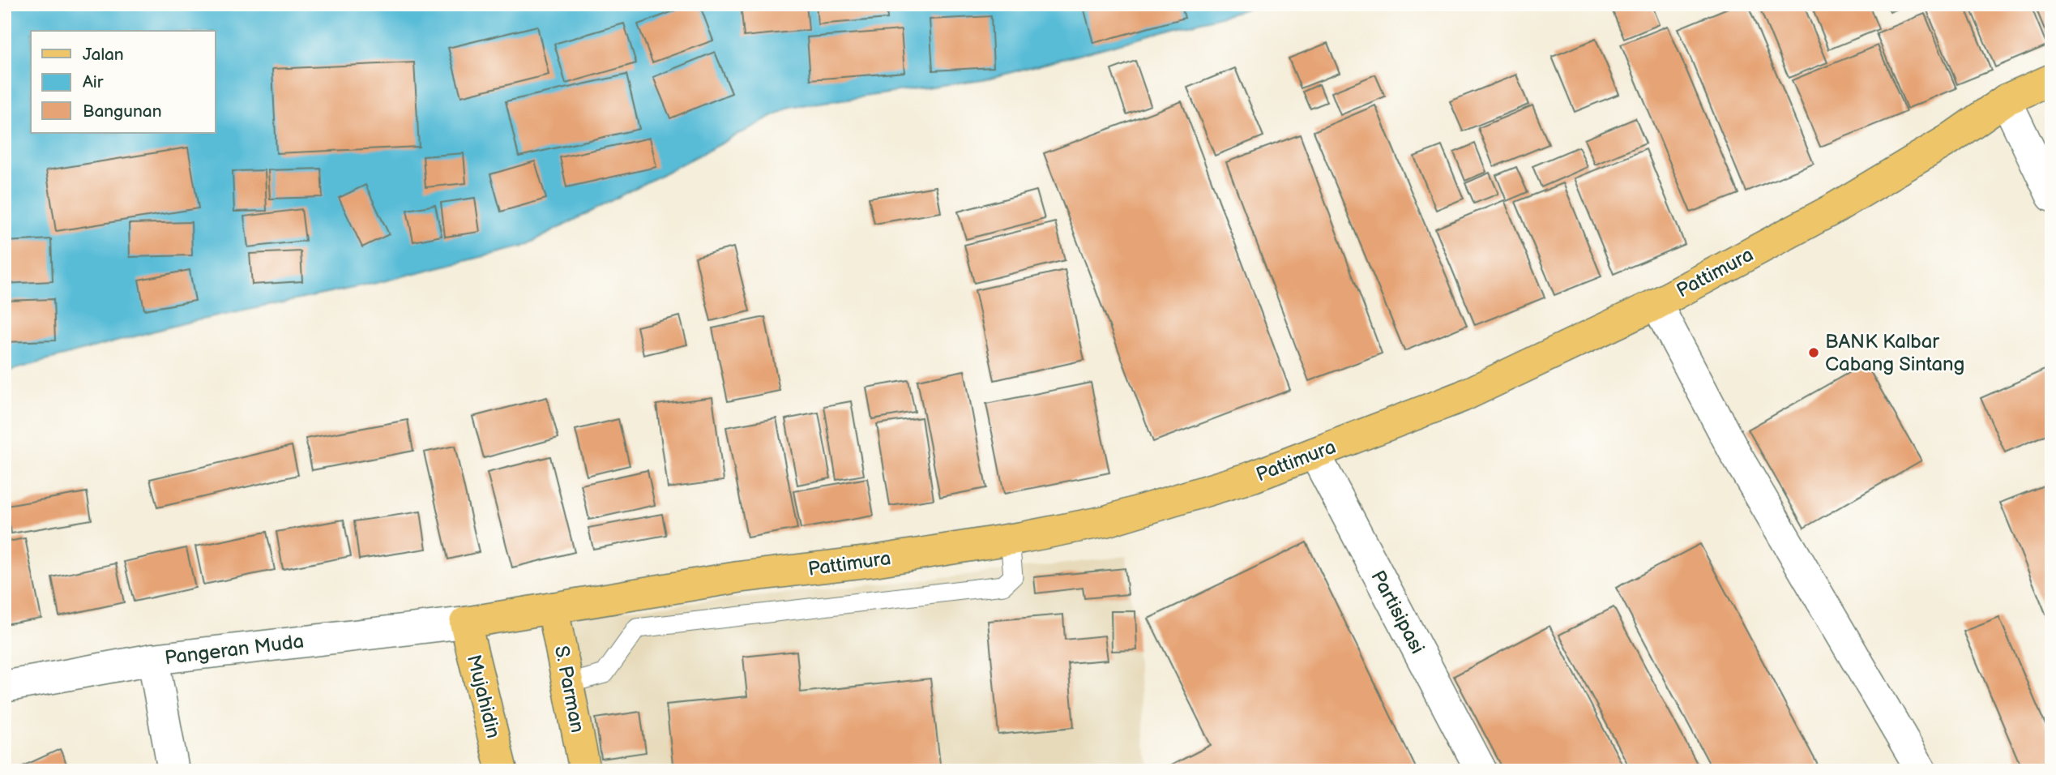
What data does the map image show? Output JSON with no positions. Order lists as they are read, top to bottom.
{
  "streets": {
    "main road": ["Pattimura", "S. Parman", "Mujahidin"],
    "street": ["Partisipasi", "Pangeran Muda"]
  },
  "crossings": [
    ["Pattimura", "Partisipasi"],
    ["Pattimura", "Pangeran Muda"],
    ["Pattimura", "S. Parman"],
    ["Pattimura", "Mujahidin"],
    ["Pangeran Muda", "Mujahidin"]
  ],
  "places": ["BANK Kalbar Cabang Sintang"],
  "legend": ["Jalan", "Air", "Bangunan"]
}
